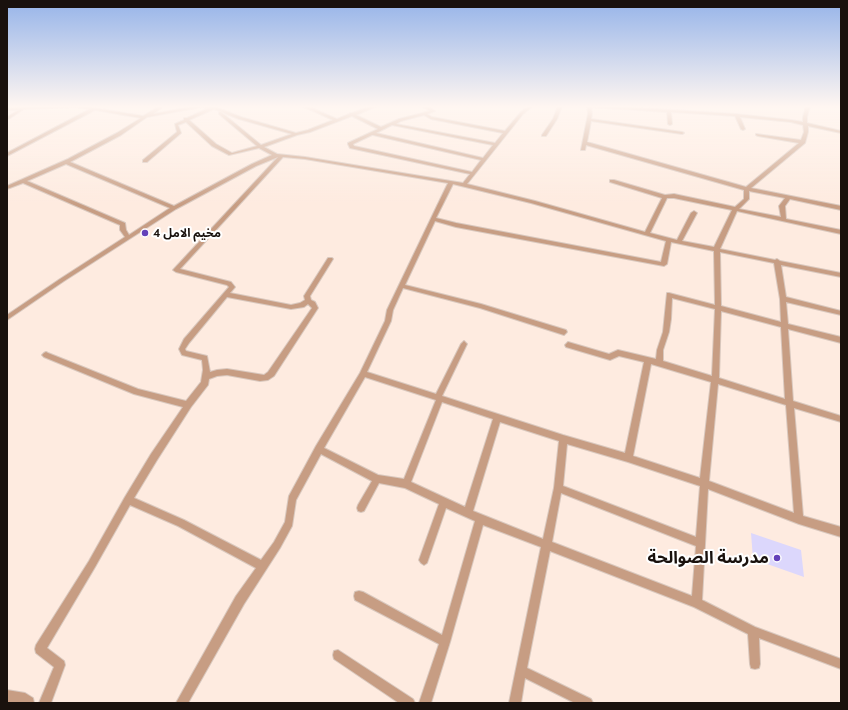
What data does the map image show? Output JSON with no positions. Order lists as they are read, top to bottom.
{
  "places": ["مخيم الامل 4", "مدرسة الصوالحة"]
}
